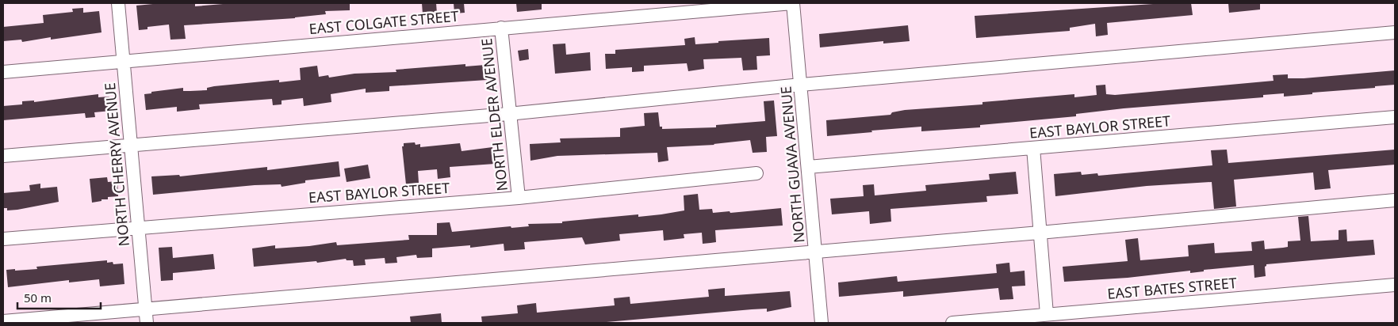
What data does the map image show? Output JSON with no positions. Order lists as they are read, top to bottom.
{
  "streets": {
    "street": [
      "EAST COLGATE STREET",
      "NORTH ELDER AVENUE",
      "EAST BAYLOR STREET",
      "NORTH CHERRY AVENUE",
      "NORTH GUAVA AVENUE",
      "EAST BATES STREET"
    ]
  },
  "crossings": [
    ["EAST COLGATE STREET", "NORTH ELDER AVENUE"],
    ["EAST COLGATE STREET", "NORTH CHERRY AVENUE"],
    ["EAST COLGATE STREET", "NORTH GUAVA AVENUE"],
    ["NORTH ELDER AVENUE", "EAST BAYLOR STREET"],
    ["EAST BAYLOR STREET", "NORTH CHERRY AVENUE"],
    ["EAST BAYLOR STREET", "NORTH GUAVA AVENUE"]
  ],
  "scale_bar": "50 m"
}
